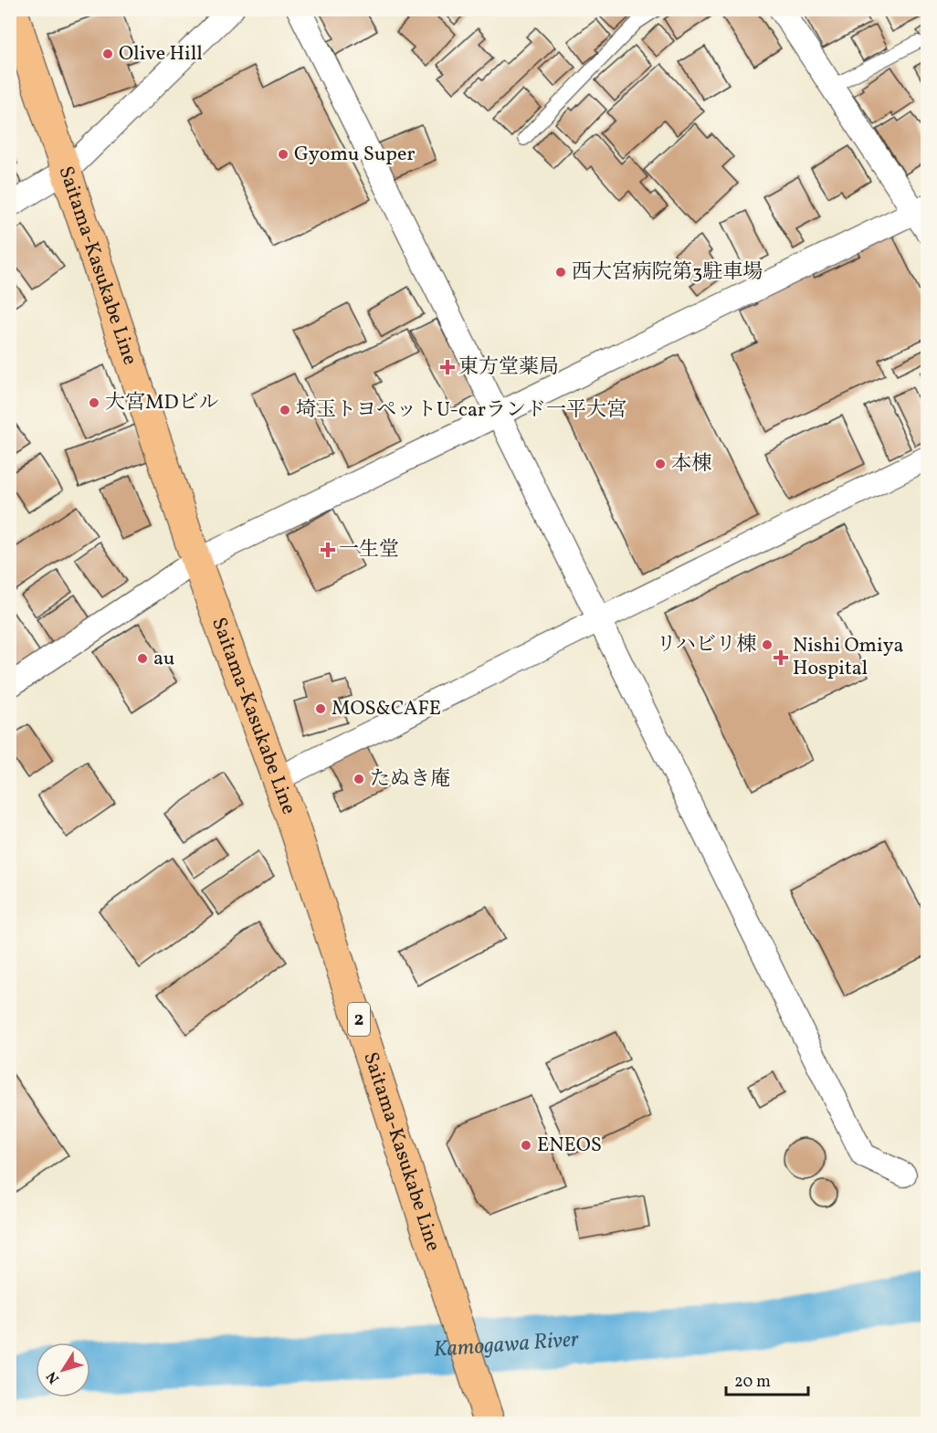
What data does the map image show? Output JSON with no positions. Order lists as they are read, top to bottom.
{
  "streets": {
    "main road": ["Saitama-Kasukabe Line", "2"]
  },
  "water": ["Kamogawa River"],
  "places": {
    "other": [
      "Olive Hill",
      "Gyomu Super",
      "西大宮病院第3駐車場",
      "大宮MDビル",
      "埼玉トヨペットU-carランド一平大宮",
      "本棟",
      "リハビリ棟",
      "au",
      "MOS&CAFE",
      "たぬき庵",
      "ENEOS"
    ],
    "health": ["東方堂薬局", "一生堂", "Nishi Omiya Hospital"]
  },
  "scale_bar": "20 m",
  "north": "bottom left"
}
